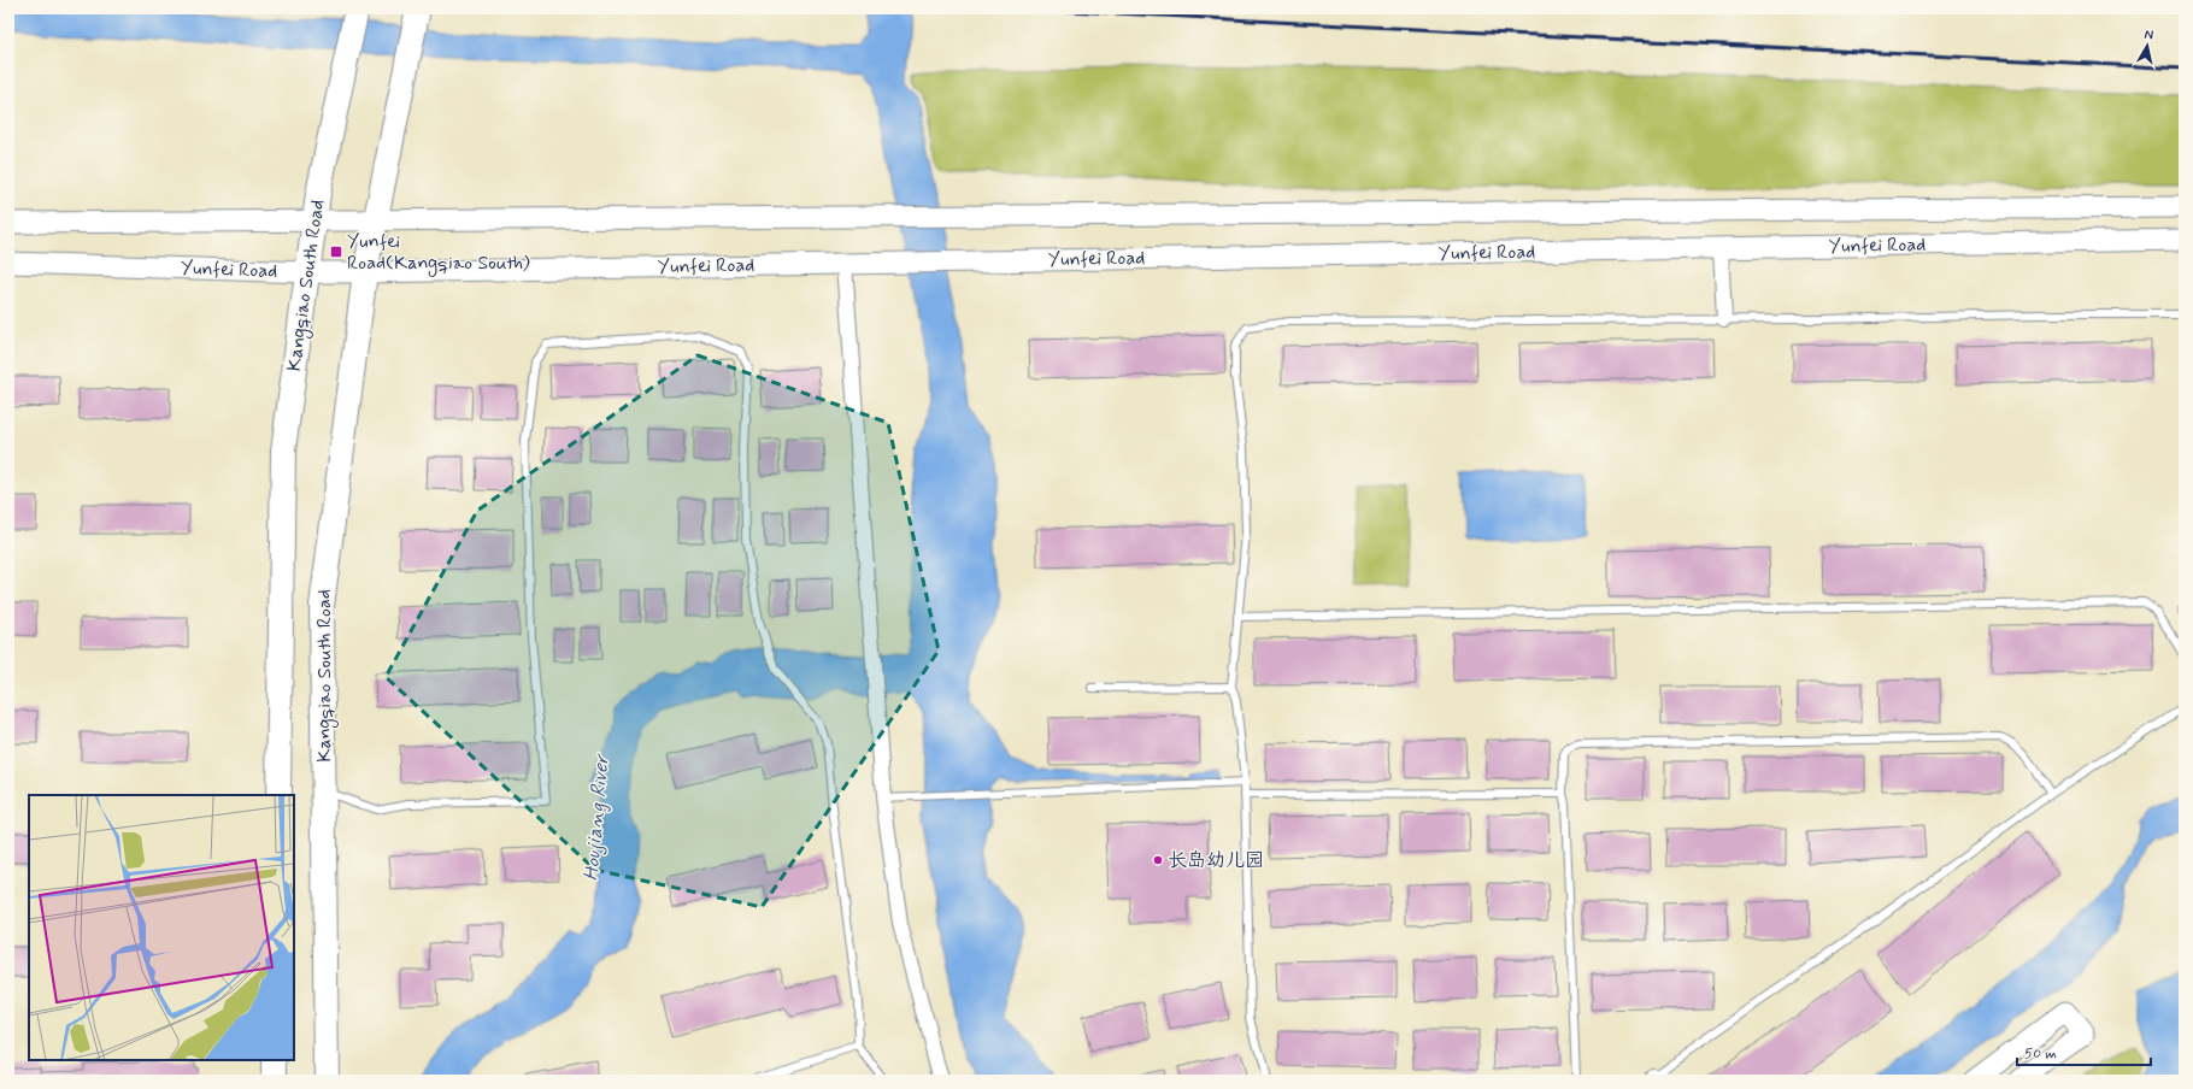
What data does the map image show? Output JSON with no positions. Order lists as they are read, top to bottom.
{
  "streets": {
    "main road": ["Yunfei Road", "Kangqiao South Road"]
  },
  "crossings": [
    ["Yunfei Road", "Kangqiao South Road"]
  ],
  "water": ["Houjiang River"],
  "places": {
    "transit": ["Yunfei Road(Kangqiao South)"],
    "other": ["长岛幼儿园"]
  },
  "scale_bar": "50 m",
  "north": "top"
}
